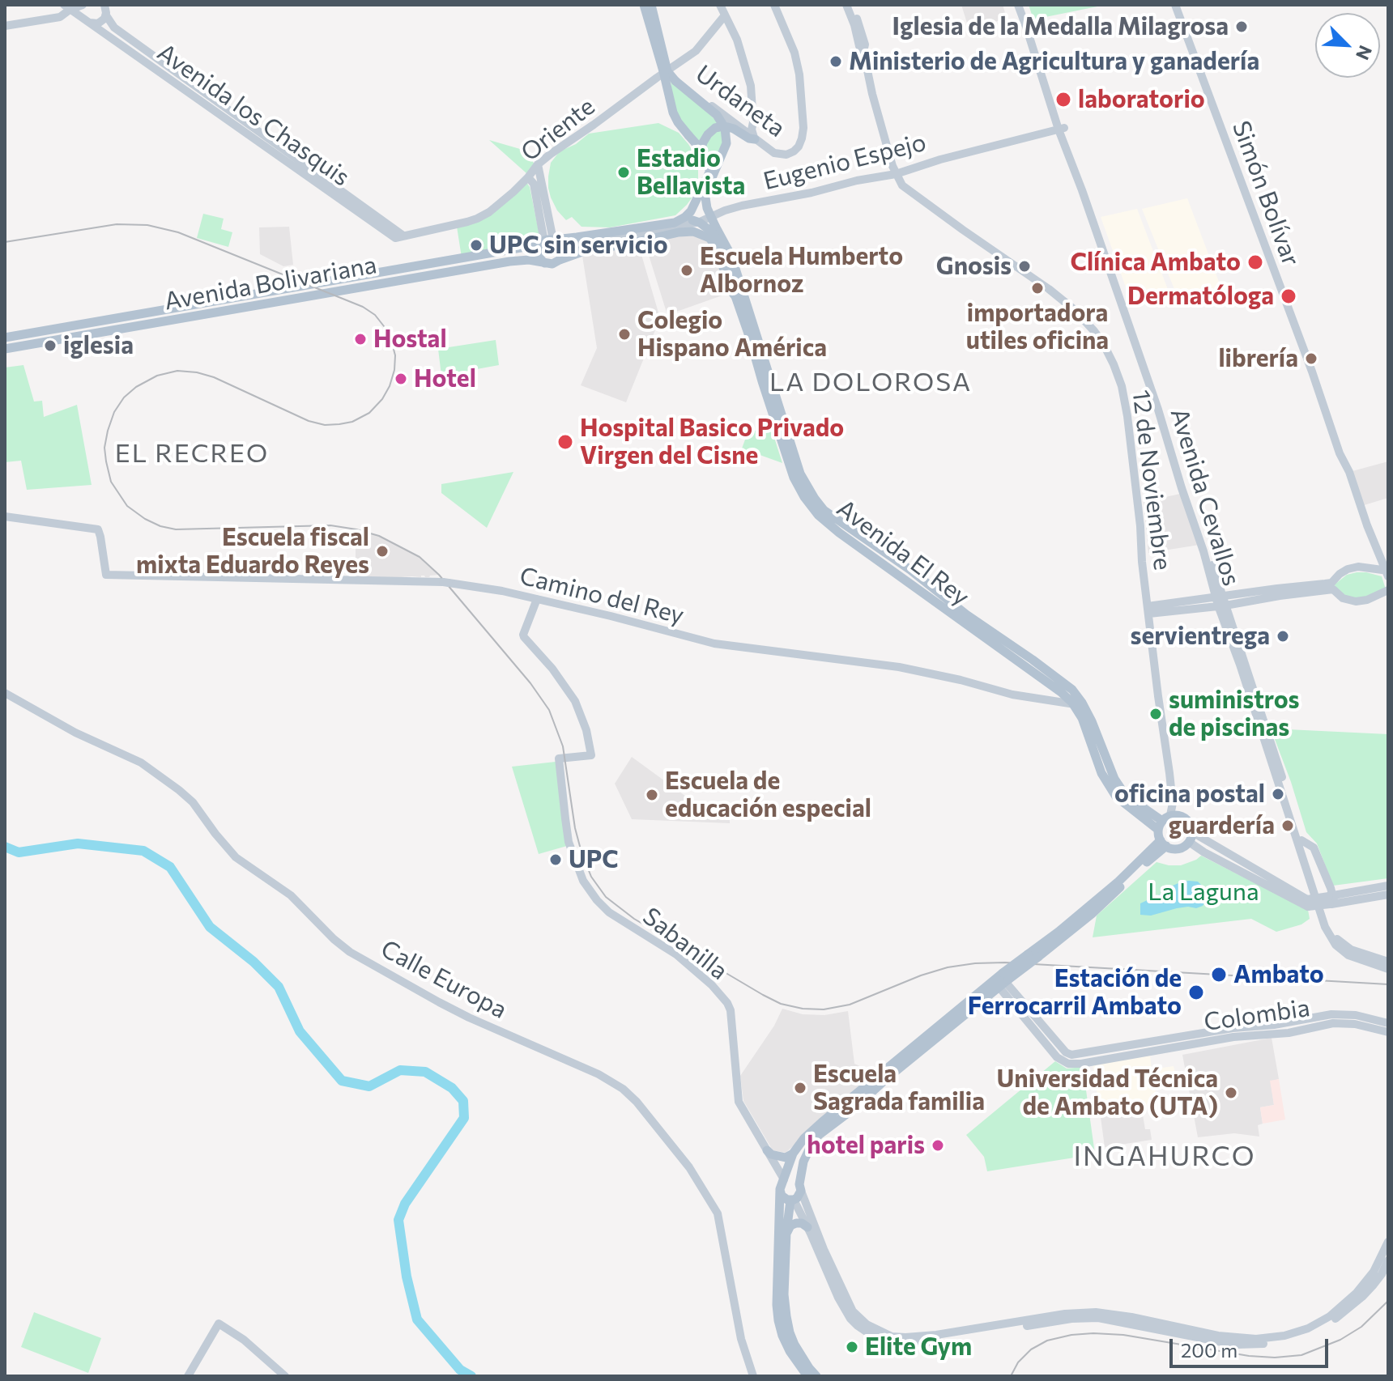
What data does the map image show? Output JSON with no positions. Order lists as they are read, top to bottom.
{
  "streets": {
    "main road": ["Avenida Bolivariana", "Avenida El Rey"],
    "street": [
      "Urdaneta",
      "Avenida los Chasquis",
      "Oriente",
      "Eugenio Espejo",
      "Simón Bolívar",
      "12 de Noviembre",
      "Avenida Cevallos",
      "Camino del Rey",
      "Sabanilla",
      "Calle Europa",
      "Colombia"
    ]
  },
  "crossings": [
    ["Urdaneta", "Oriente"],
    ["Avenida los Chasquis", "Oriente"],
    ["Eugenio Espejo", "Avenida Bolivariana"],
    ["Eugenio Espejo", "12 de Noviembre"],
    ["Eugenio Espejo", "Avenida Cevallos"],
    ["Avenida Bolivariana", "Avenida El Rey"],
    ["12 de Noviembre", "Avenida El Rey"],
    ["Avenida El Rey", "Camino del Rey"],
    ["Camino del Rey", "Sabanilla"]
  ],
  "districts": ["LA DOLOROSA", "EL RECREO", "INGAHURCO"],
  "parks": ["La Laguna"],
  "places": [
    "Iglesia de la Medalla Milagrosa",
    "Ministerio de Agricultura y ganadería",
    "laboratorio",
    "Estadio Bellavista",
    "UPC sin servicio",
    "Clínica Ambato",
    "Gnosis",
    "Escuela Humberto Albornoz",
    "importadora utiles oficina",
    "Dermatóloga",
    "Colegio Hispano América",
    "Hostal",
    "iglesia",
    "librería",
    "Hotel",
    "Hospital Basico Privado Virgen del Cisne",
    "Escuela fiscal mixta Eduardo Reyes",
    "servientrega",
    "suministros de piscinas",
    "oficina postal",
    "Escuela de educación especial",
    "guardería",
    "UPC",
    "Ambato",
    "Estación de Ferrocarril Ambato",
    "Escuela Sagrada familia",
    "Universidad Técnica de Ambato (UTA)",
    "hotel paris",
    "Elite Gym"
  ],
  "scale_bar": "200 m",
  "north": "bottom right"
}
